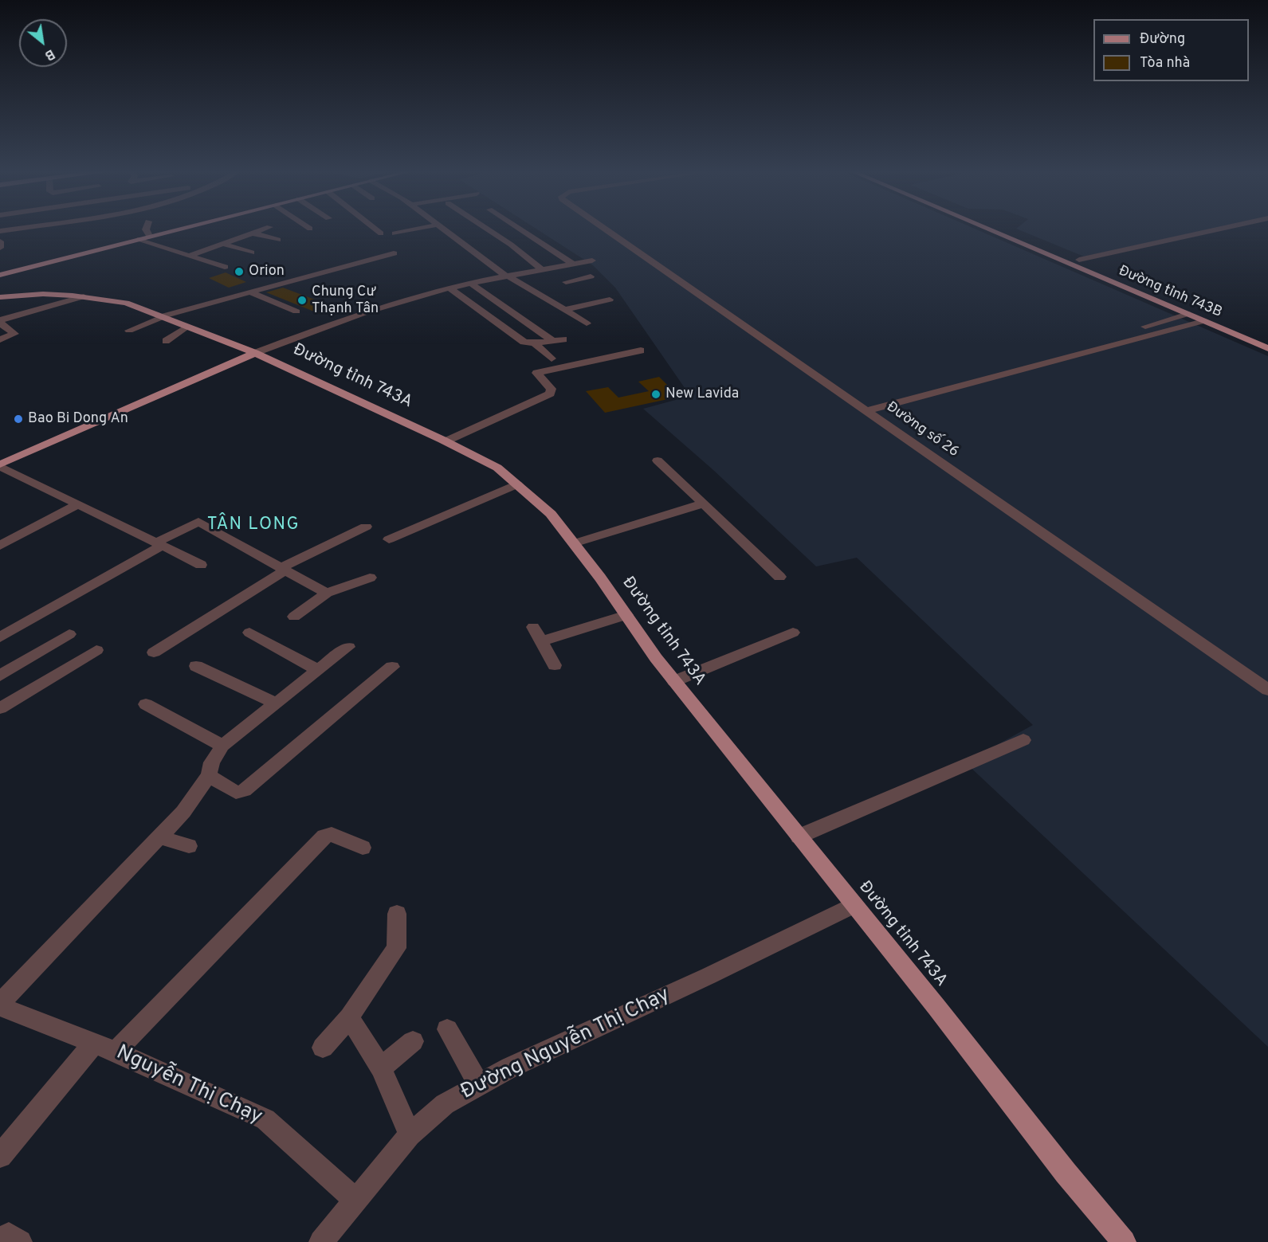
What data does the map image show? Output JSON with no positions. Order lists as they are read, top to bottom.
{
  "streets": {
    "main road": ["Đường tỉnh 743B", "Đường tỉnh 743A"],
    "street": ["Đường số 26", "Đường Nguyễn Thị Chạy", "Nguyễn Thị Chạy"]
  },
  "crossings": [
    ["Đường tỉnh 743A", "Đường Nguyễn Thị Chạy"],
    ["Đường Nguyễn Thị Chạy", "Nguyễn Thị Chạy"]
  ],
  "districts": ["TÂN LONG"],
  "places": [
    "Orion",
    "Chung Cư Thạnh Tân",
    "New Lavida",
    "Bao Bi Dong An"
  ],
  "legend": ["Đường", "Tòa nhà"],
  "north": "bottom right"
}
